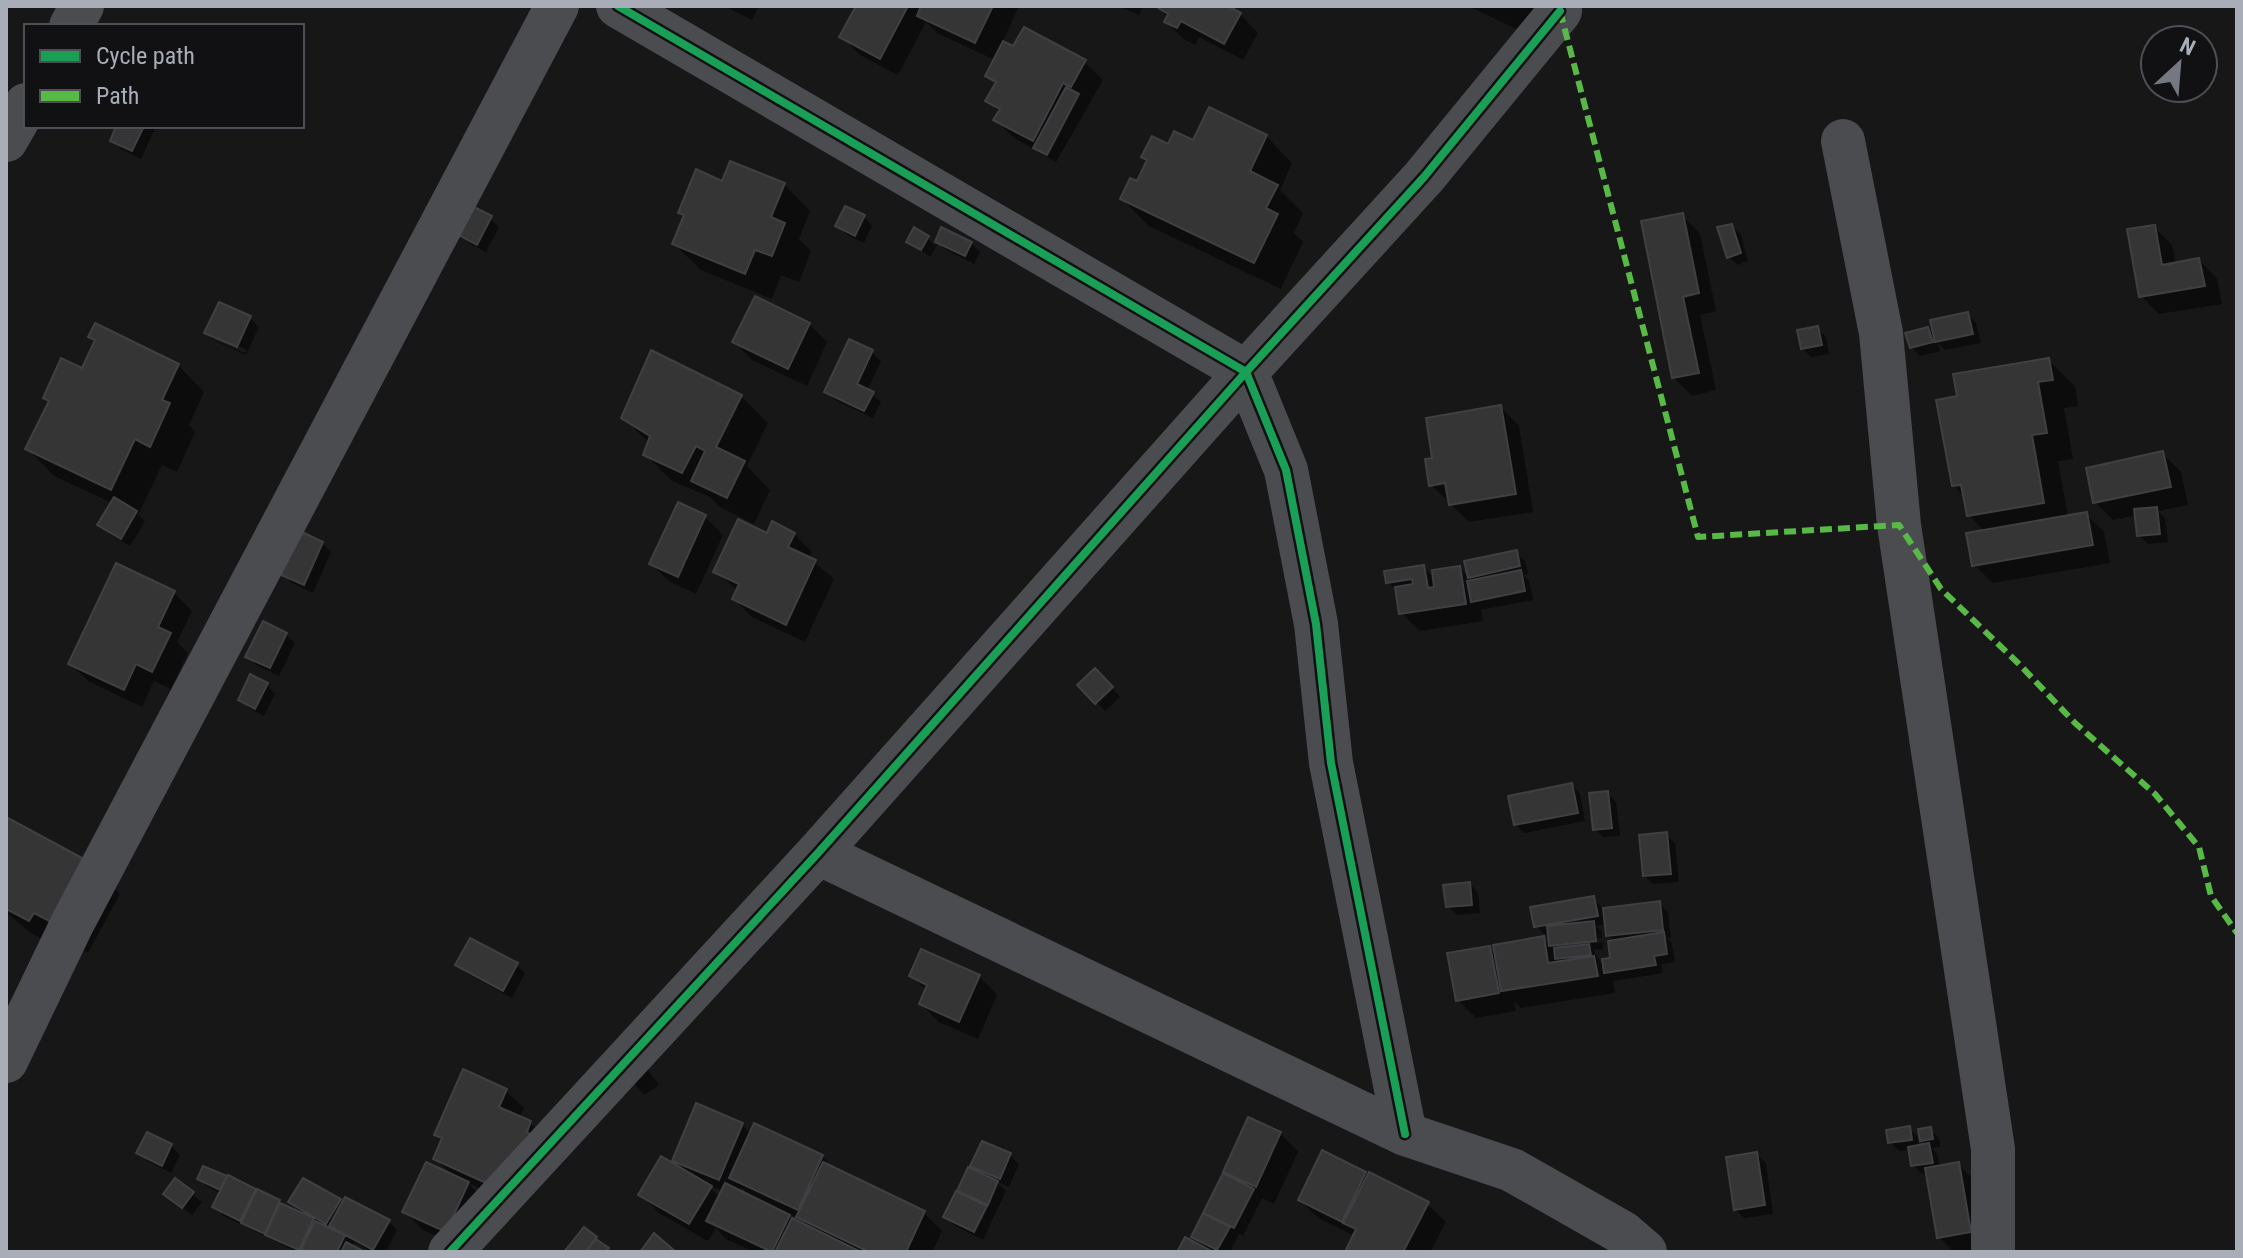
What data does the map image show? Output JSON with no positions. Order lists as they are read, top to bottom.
{
  "legend": ["Cycle path", "Path"],
  "north": "top right"
}
